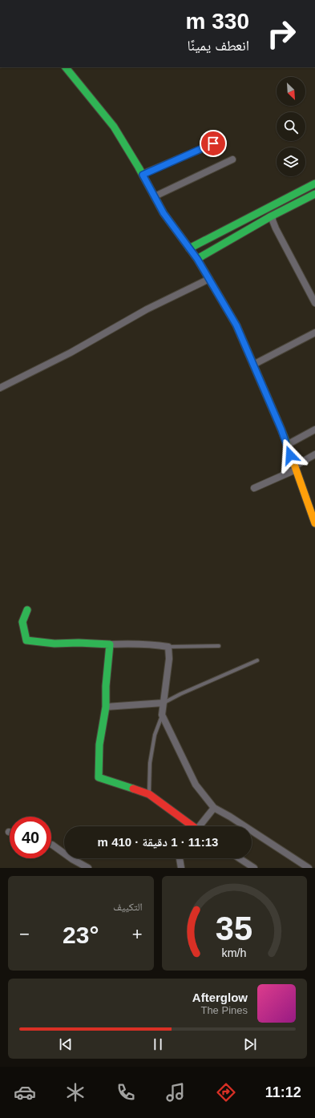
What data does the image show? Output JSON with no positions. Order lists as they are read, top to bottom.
{
  "north": "bottom right",
  "page": {
    "turn": ["330 m", "انعطف يمينًا"],
    "limit": "40",
    "trip": "11:13 · 1 دقيقة · 410 m",
    "tile": "التكييف",
    "heat": ["−", "23°", "+"],
    "song": ["Afterglow", "The Pines"],
    "tabs": "11:12",
    "gauge": ["35", "km/h"]
  }
}
